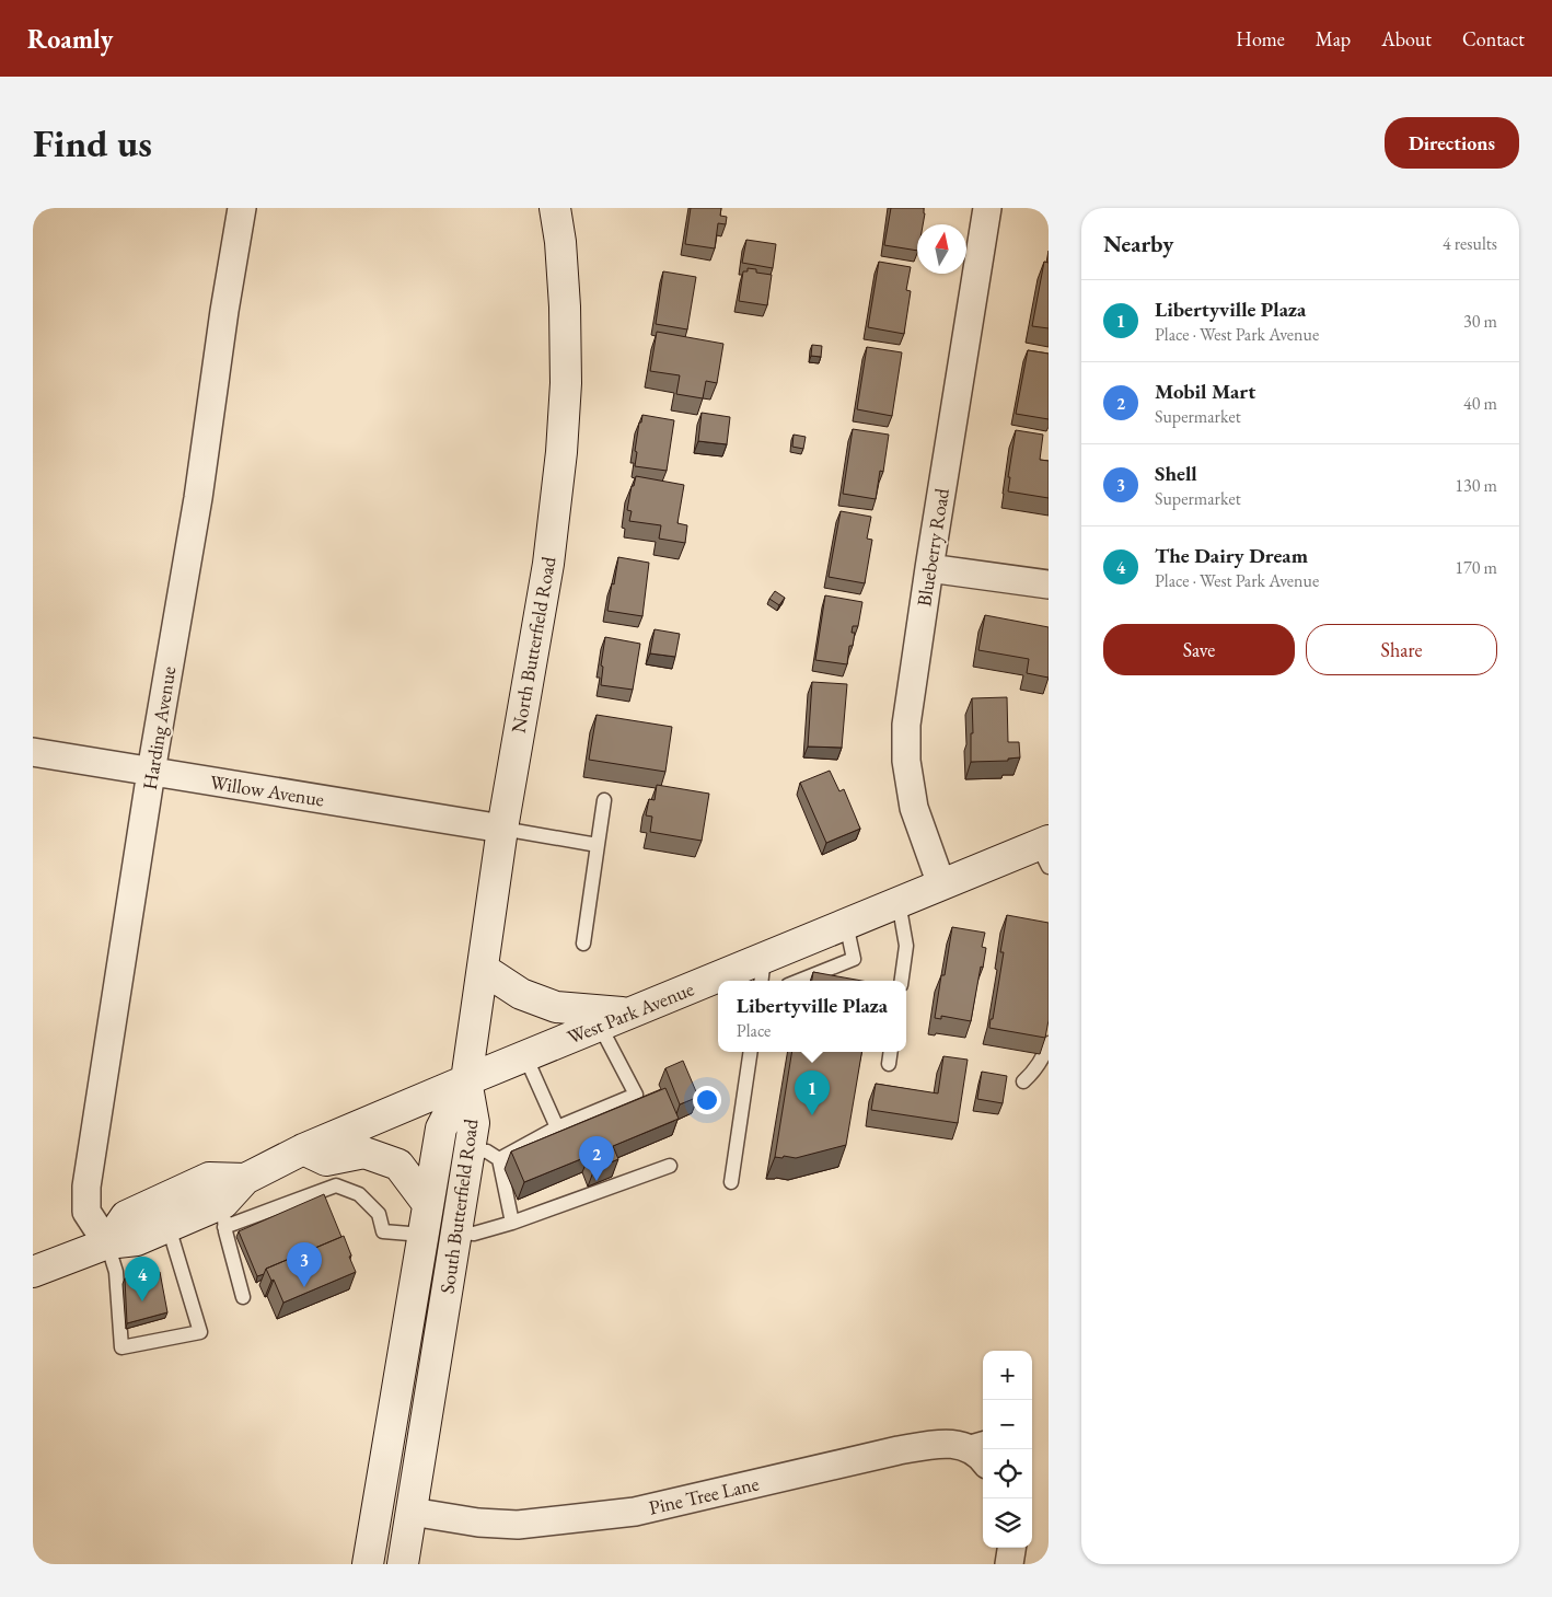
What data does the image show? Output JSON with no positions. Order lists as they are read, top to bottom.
{
  "streets": {
    "main road": ["North Butterfield Road", "West Park Avenue", "South Butterfield Road"],
    "street": [
      "Blueberry Road",
      "Harding Avenue",
      "Willow Avenue",
      "Pine Tree Lane"
    ]
  },
  "crossings": [
    ["Blueberry Road", "West Park Avenue"],
    ["North Butterfield Road", "Willow Avenue"],
    ["North Butterfield Road", "West Park Avenue"],
    ["North Butterfield Road", "South Butterfield Road"],
    ["Harding Avenue", "Willow Avenue"],
    ["Harding Avenue", "West Park Avenue"],
    ["West Park Avenue", "South Butterfield Road"],
    ["South Butterfield Road", "Pine Tree Lane"]
  ],
  "north": "top",
  "page": {
    "header": "Roamly",
    "nav": [
      "Home",
      "Map",
      "About",
      "Contact"
    ],
    "buttons": [
      "Directions",
      ["Save", "Share"]
    ],
    "title": "Find us",
    "heading": ["Nearby", "4 results"],
    "list": [
      {
        "mark": "1",
        "name": "Libertyville Plaza",
        "note": "Place · West Park Avenue",
        "value": "30 m"
      },
      {
        "mark": "2",
        "name": "Mobil Mart",
        "note": "Supermarket",
        "value": "40 m"
      },
      {
        "mark": "3",
        "name": "Shell",
        "note": "Supermarket",
        "value": "130 m"
      },
      {
        "mark": "4",
        "name": "The Dairy Dream",
        "note": "Place · West Park Avenue",
        "value": "170 m"
      }
    ],
    "popup": ["Libertyville Plaza", "Place"],
    "pins": [
      "1",
      "2",
      "3",
      "4"
    ],
    "map_buttons": ["+", "−"]
  }
}
